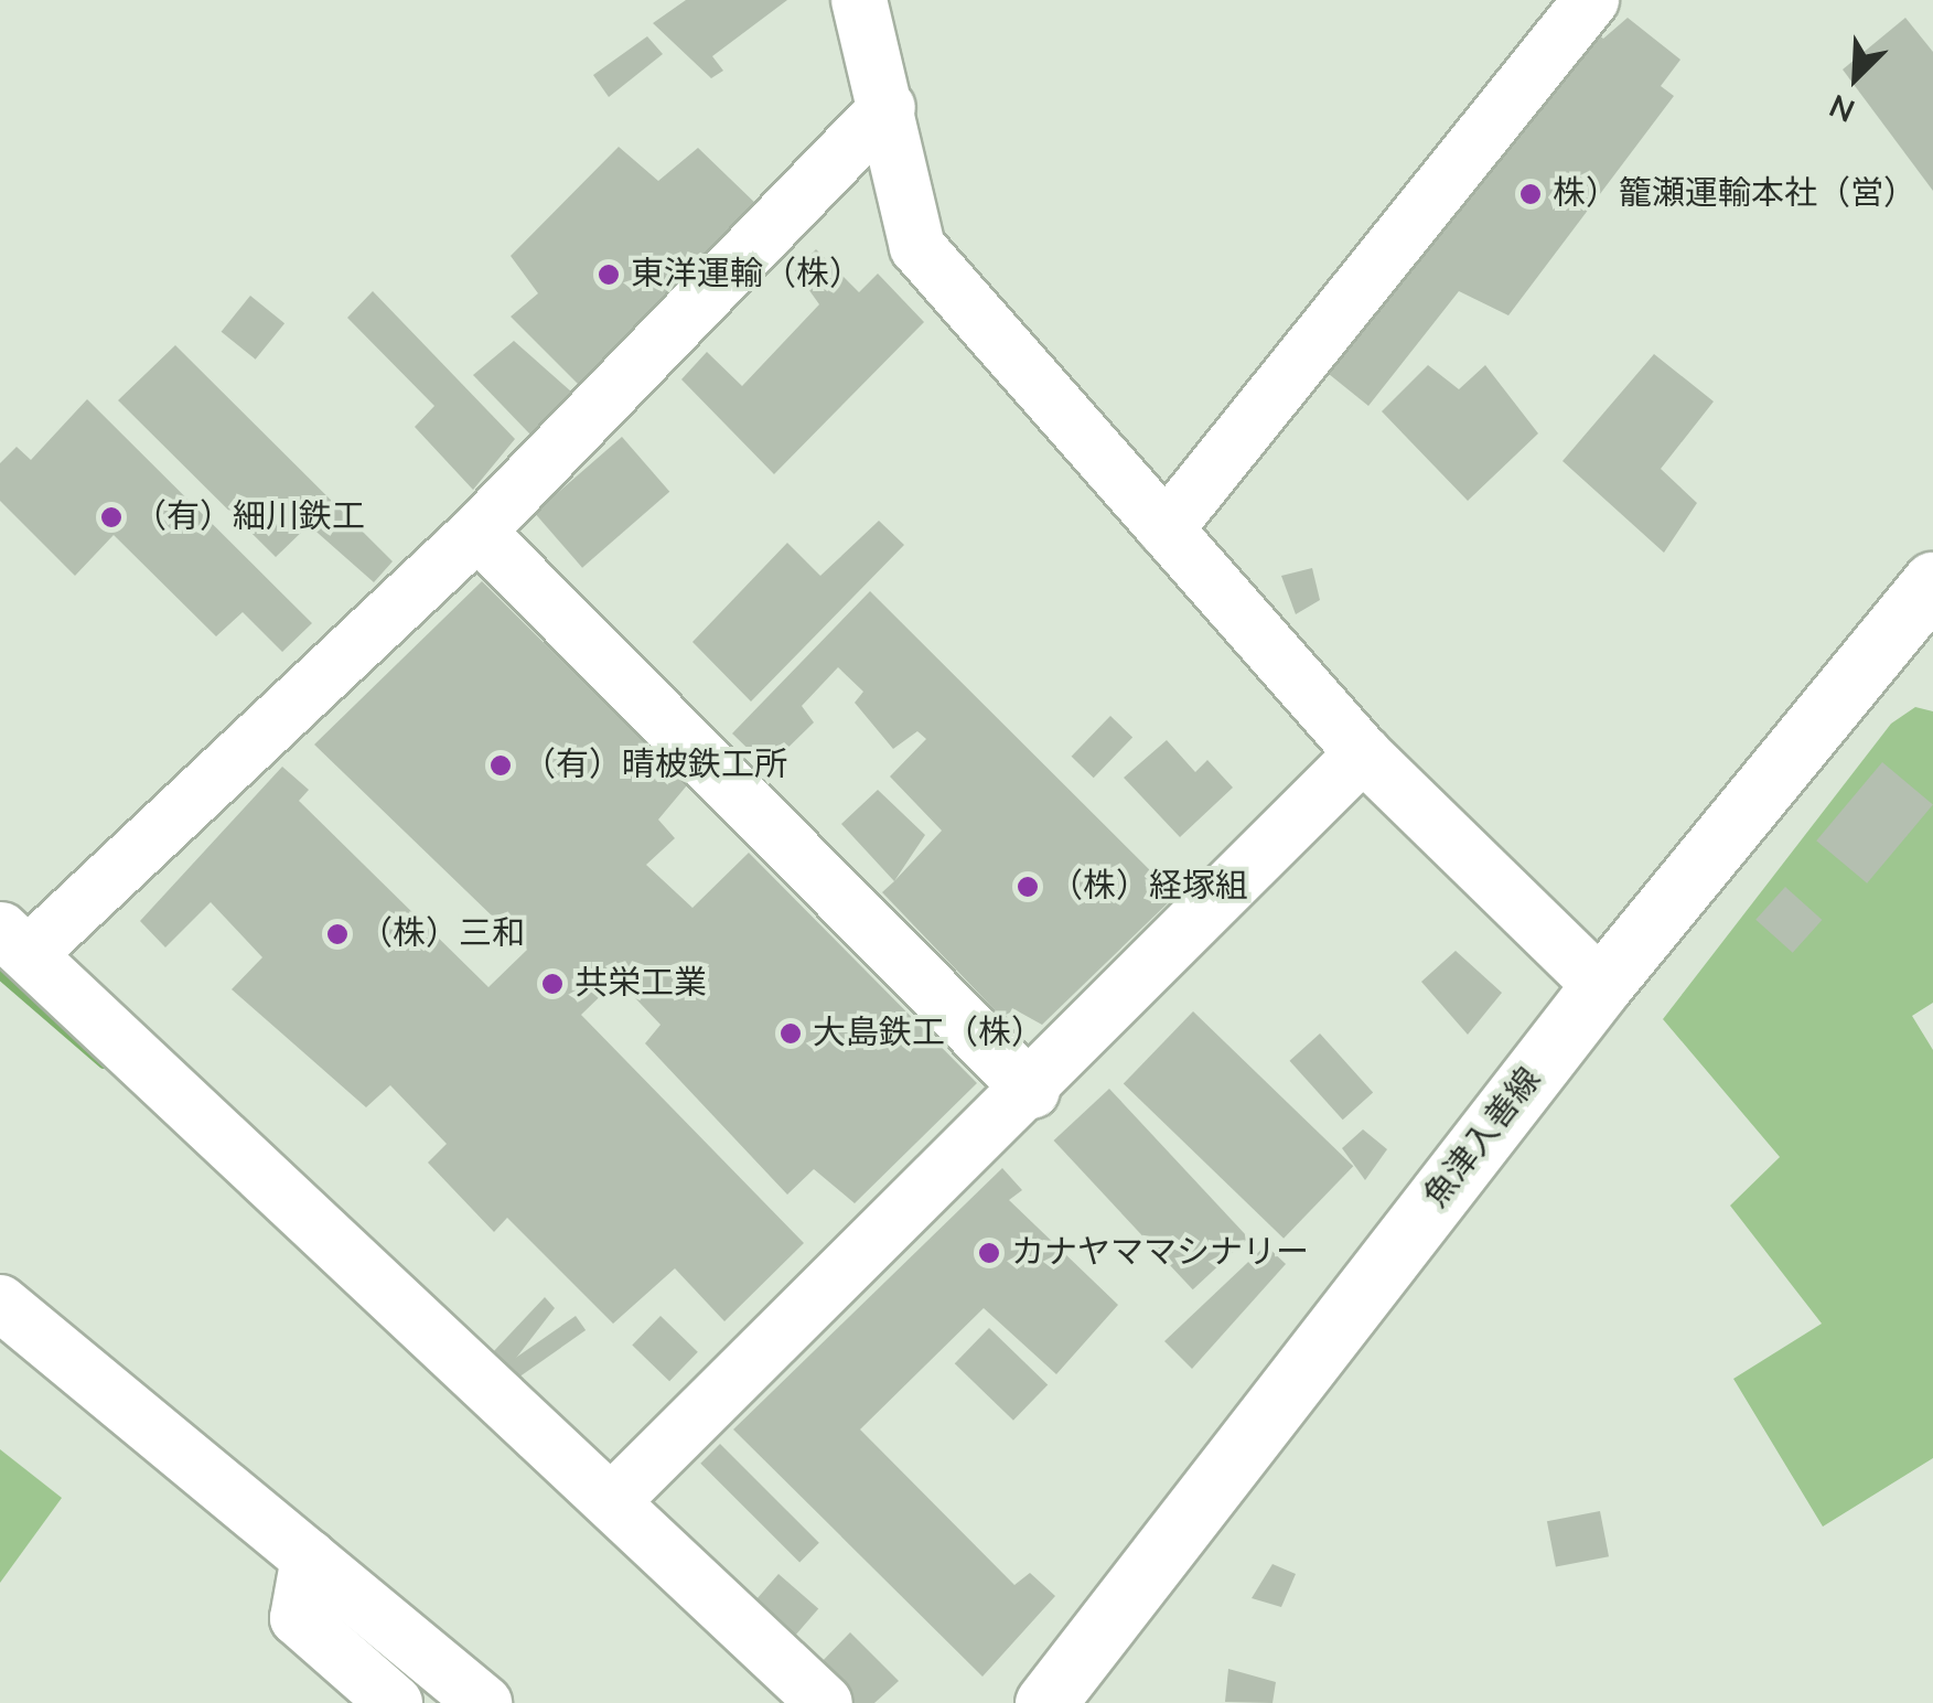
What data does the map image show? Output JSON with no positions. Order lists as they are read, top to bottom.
{
  "streets": {
    "main road": ["魚津入善線"]
  },
  "places": [
    "株）籠瀬運輸本社（営）",
    "東洋運輸（株）",
    "（有）細川鉄工",
    "（有）晴柀鉄工所",
    "（株）経塚組",
    "（株）三和",
    "共栄工業",
    "大島鉄工（株）",
    "カナヤママシナリー"
  ],
  "north": "bottom left"
}
